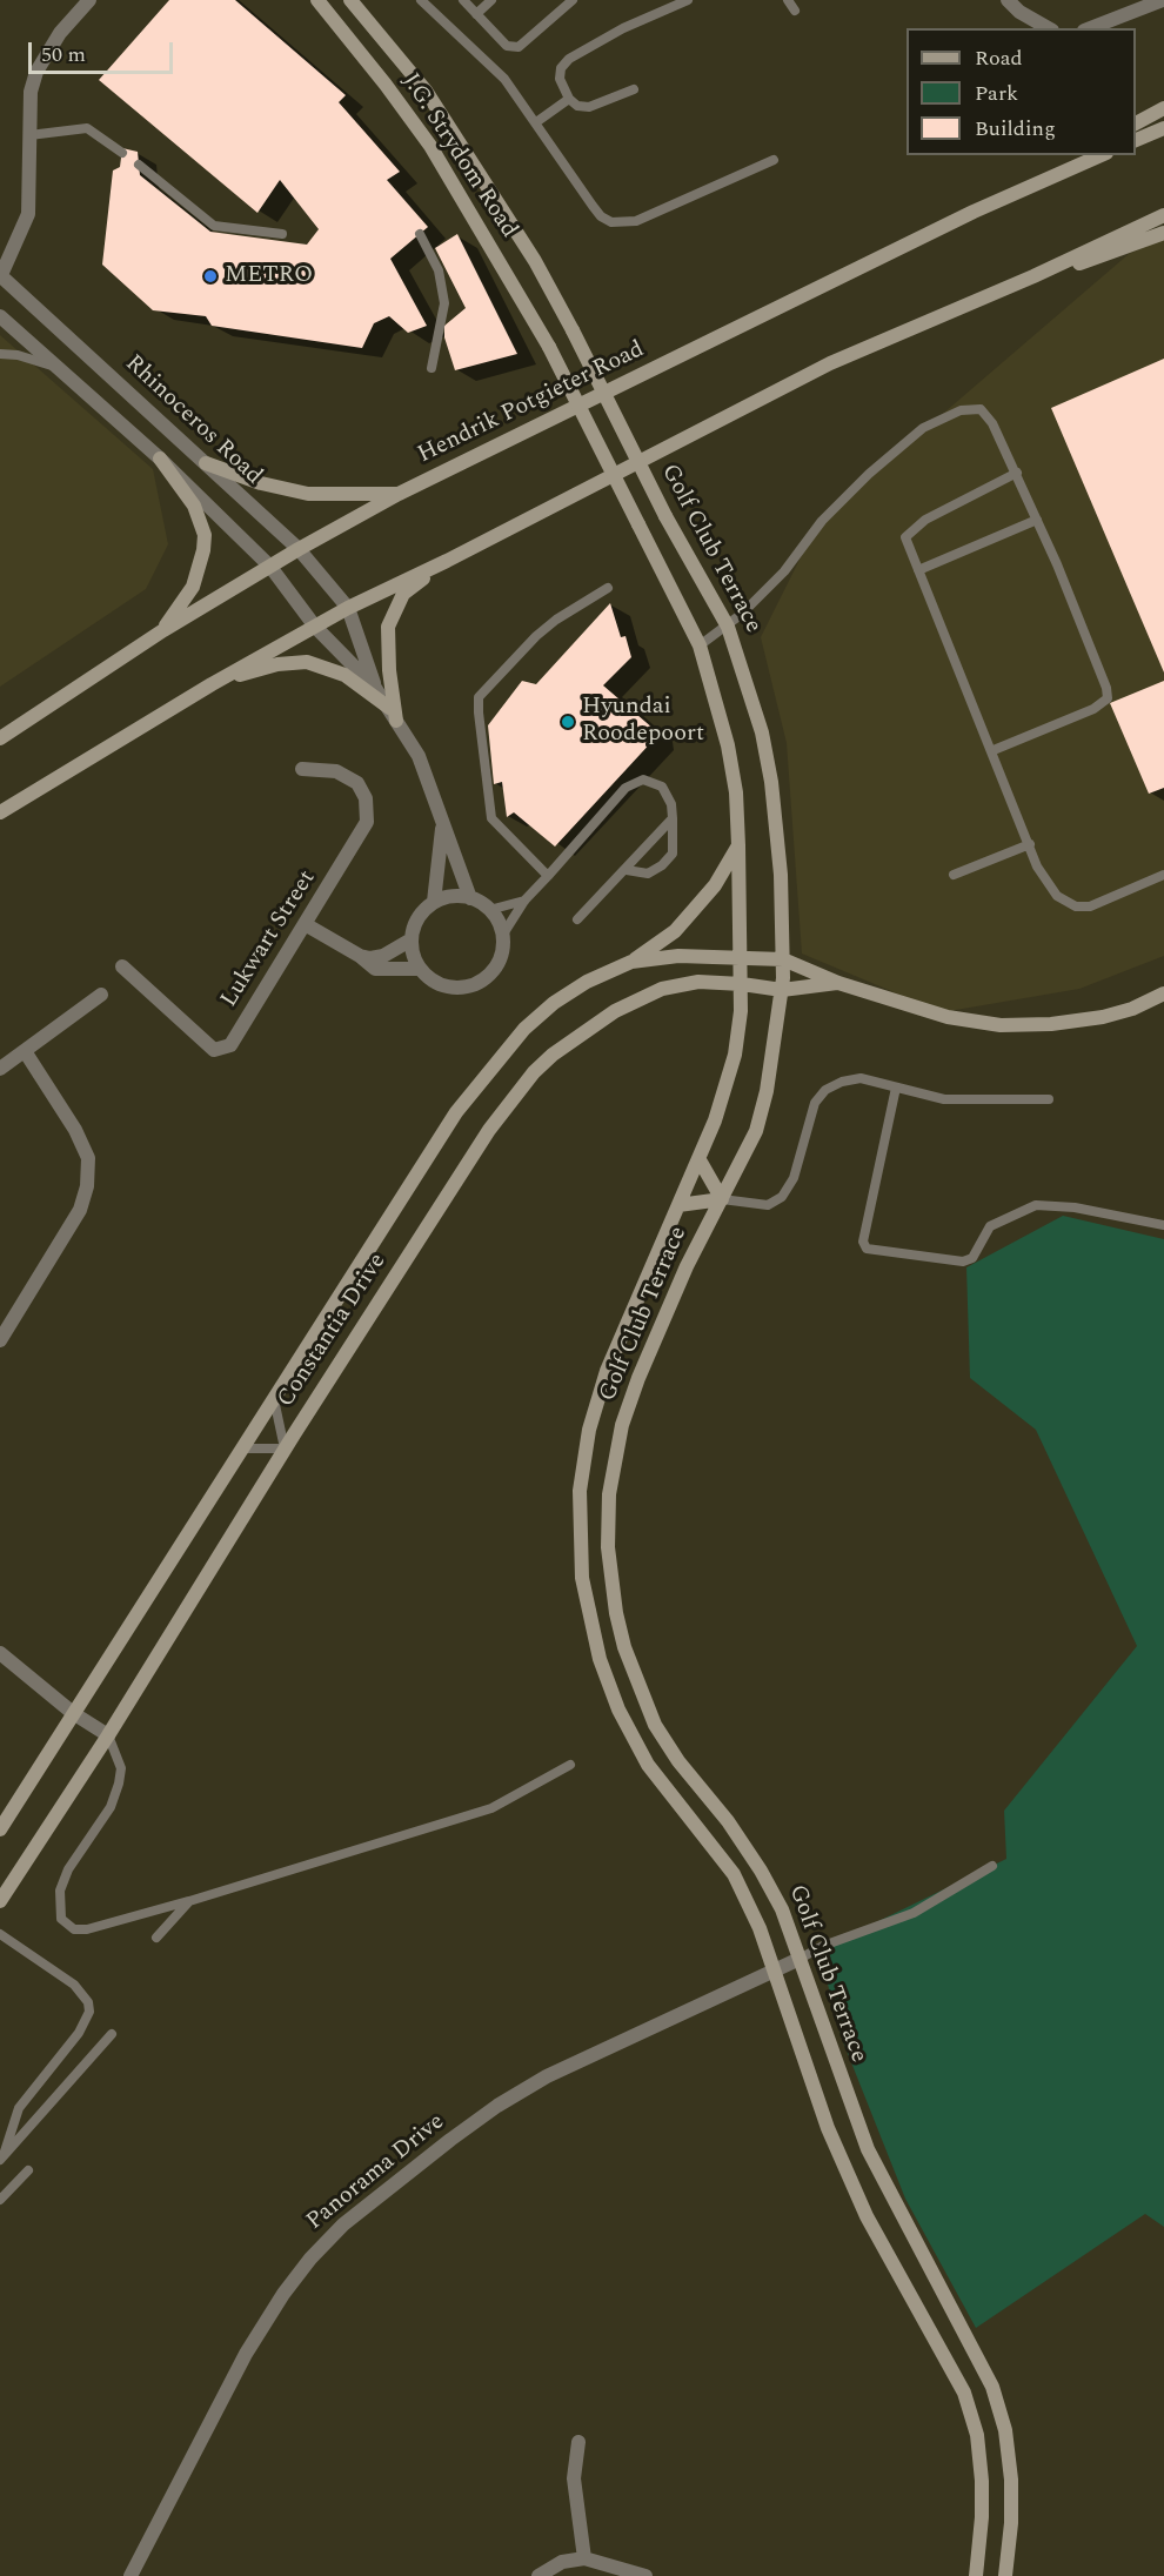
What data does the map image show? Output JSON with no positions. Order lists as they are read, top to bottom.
{
  "streets": {
    "street": [
      "J.G. Strydom Road",
      "Hendrik Potgieter Road",
      "Rhinoceros Road",
      "Golf Club Terrace",
      "Lukwart Street",
      "Constantia Drive",
      "Panorama Drive"
    ]
  },
  "crossings": [
    ["J.G. Strydom Road", "Golf Club Terrace"],
    ["Hendrik Potgieter Road", "Rhinoceros Road"],
    ["Golf Club Terrace", "Constantia Drive"],
    ["Golf Club Terrace", "Panorama Drive"]
  ],
  "places": ["METRO", "Hyundai Roodepoort"],
  "legend": ["Road", "Park", "Building"],
  "scale_bar": "50 m"
}
